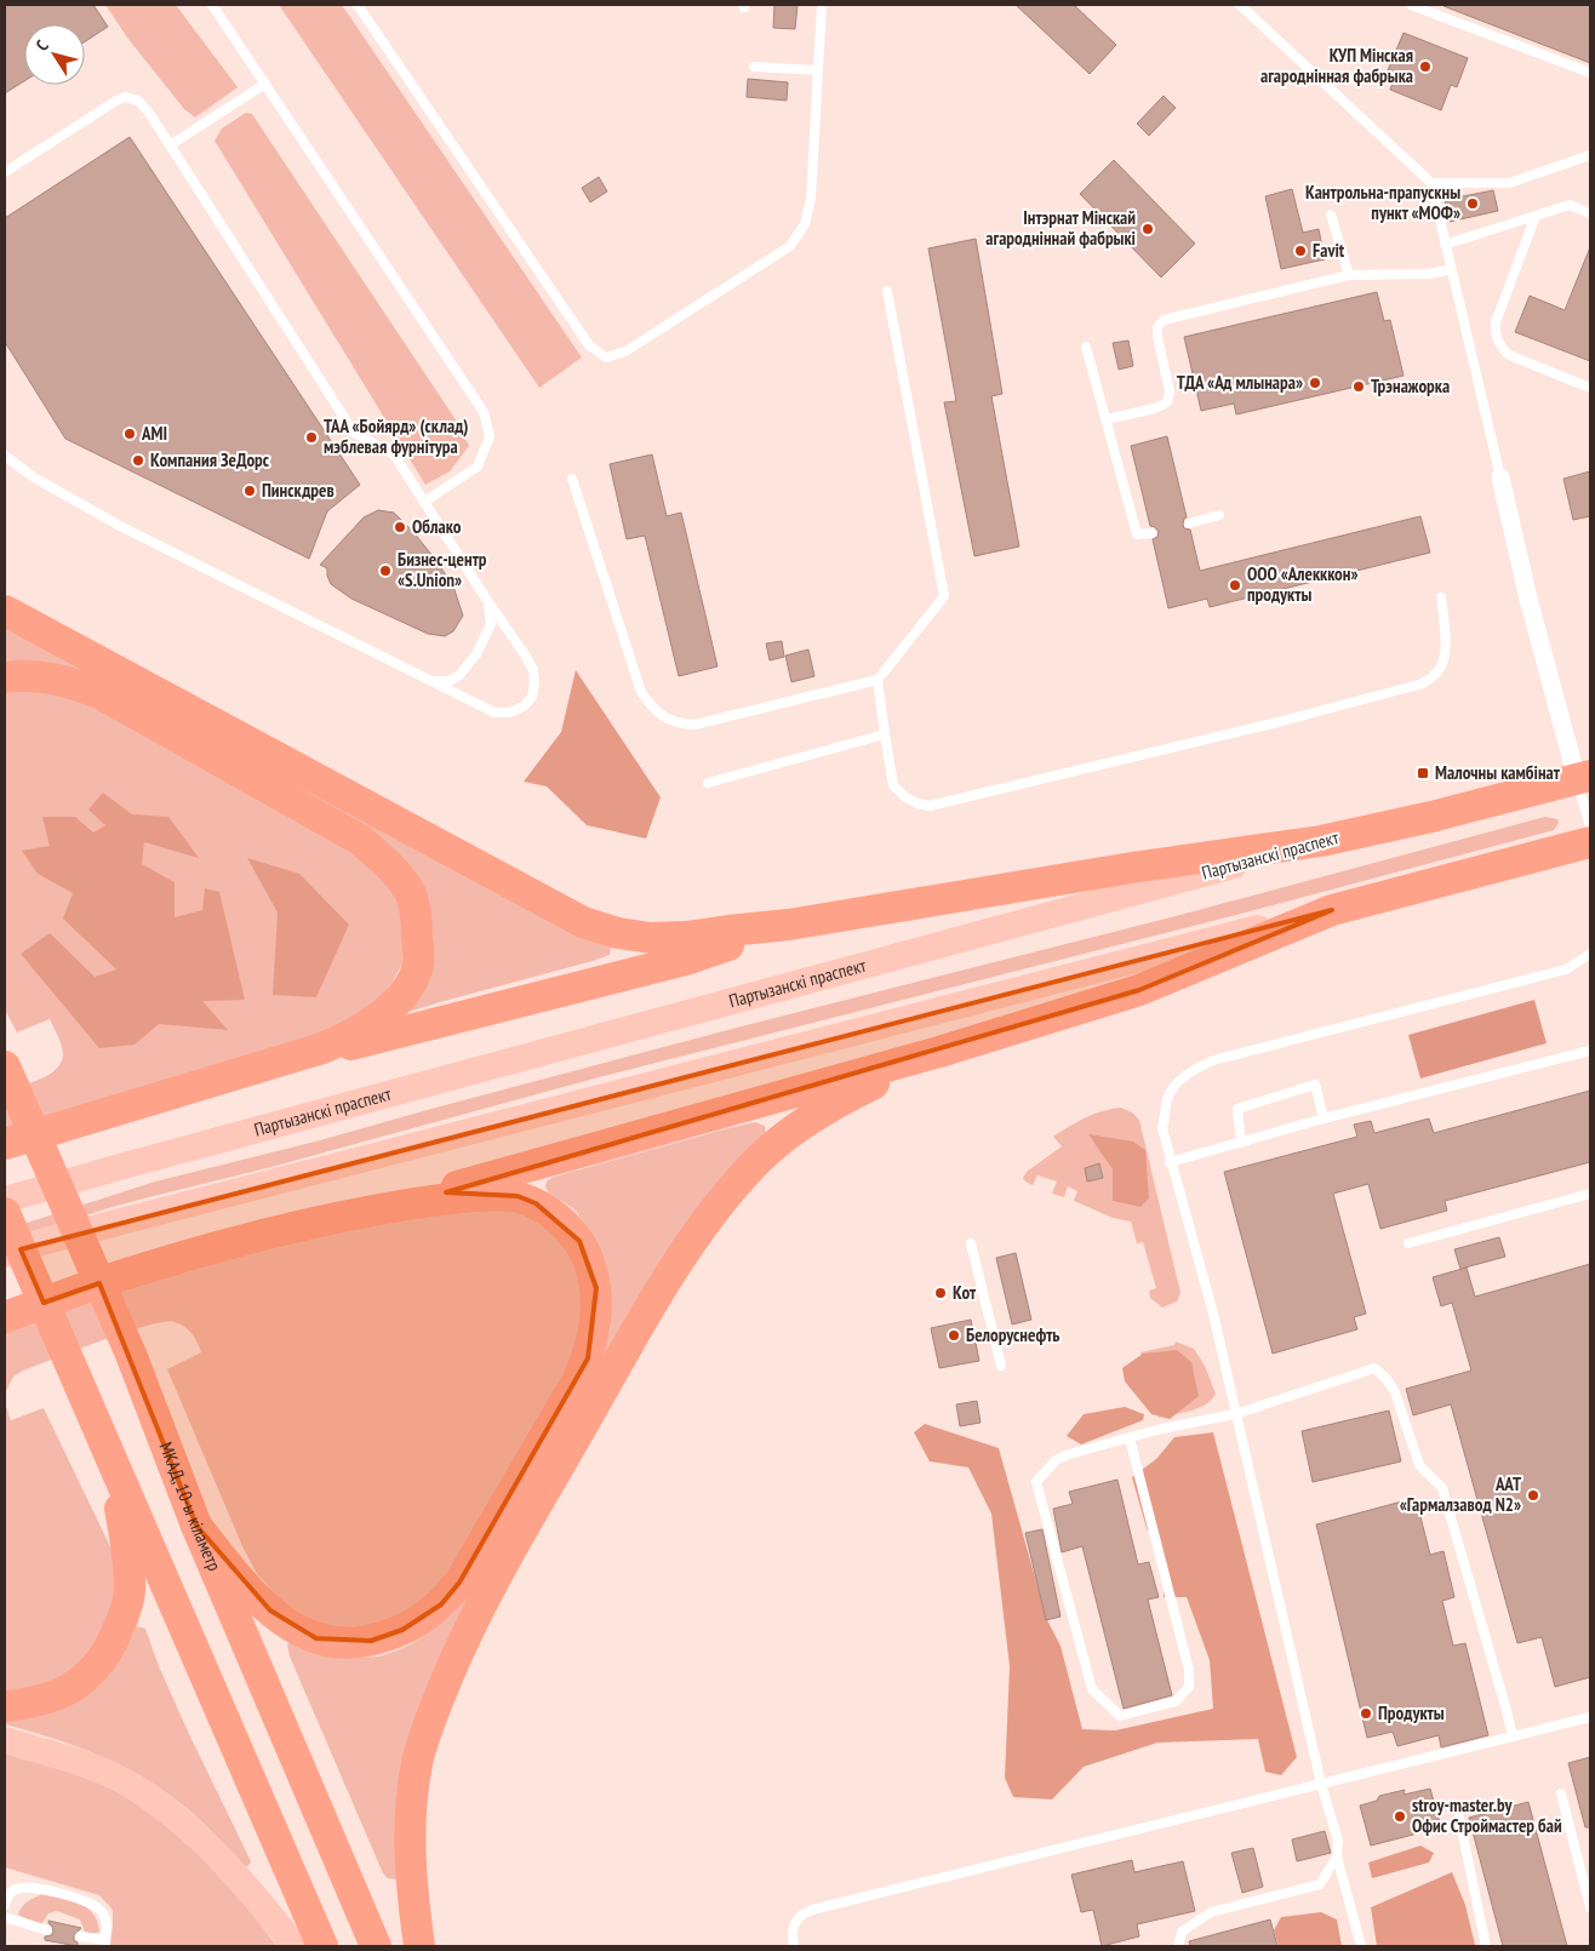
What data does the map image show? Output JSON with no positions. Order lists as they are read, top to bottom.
{
  "streets": {
    "highway": ["Партызанскі праспект", "МКАД, 10-ы кіламетр"]
  },
  "places": {
    "other": [
      "КУП Мінская агароднінная фабрыка",
      "Кантрольна-прапускны пункт «МОФ»",
      "Інтэрнат Мінскай агародніннай фабрыкі",
      "Favit",
      "ТДА «Ад млынара»",
      "Трэнажорка",
      "AMI",
      "ТАА «Бойярд» (склад) мэблевая фурнітура",
      "Компания ЗеДорс",
      "Пинскдрев",
      "Облако",
      "Бизнес-центр «S.Union»",
      "ООО «Алекккон» продукты",
      "Кот",
      "Белоруснефть",
      "ААТ «Гармалзавод N2»",
      "Продукты",
      "stroy-master.by Офис Строймастер бай"
    ],
    "transit": ["Малочны камбінат"]
  },
  "north": "top left"
}
